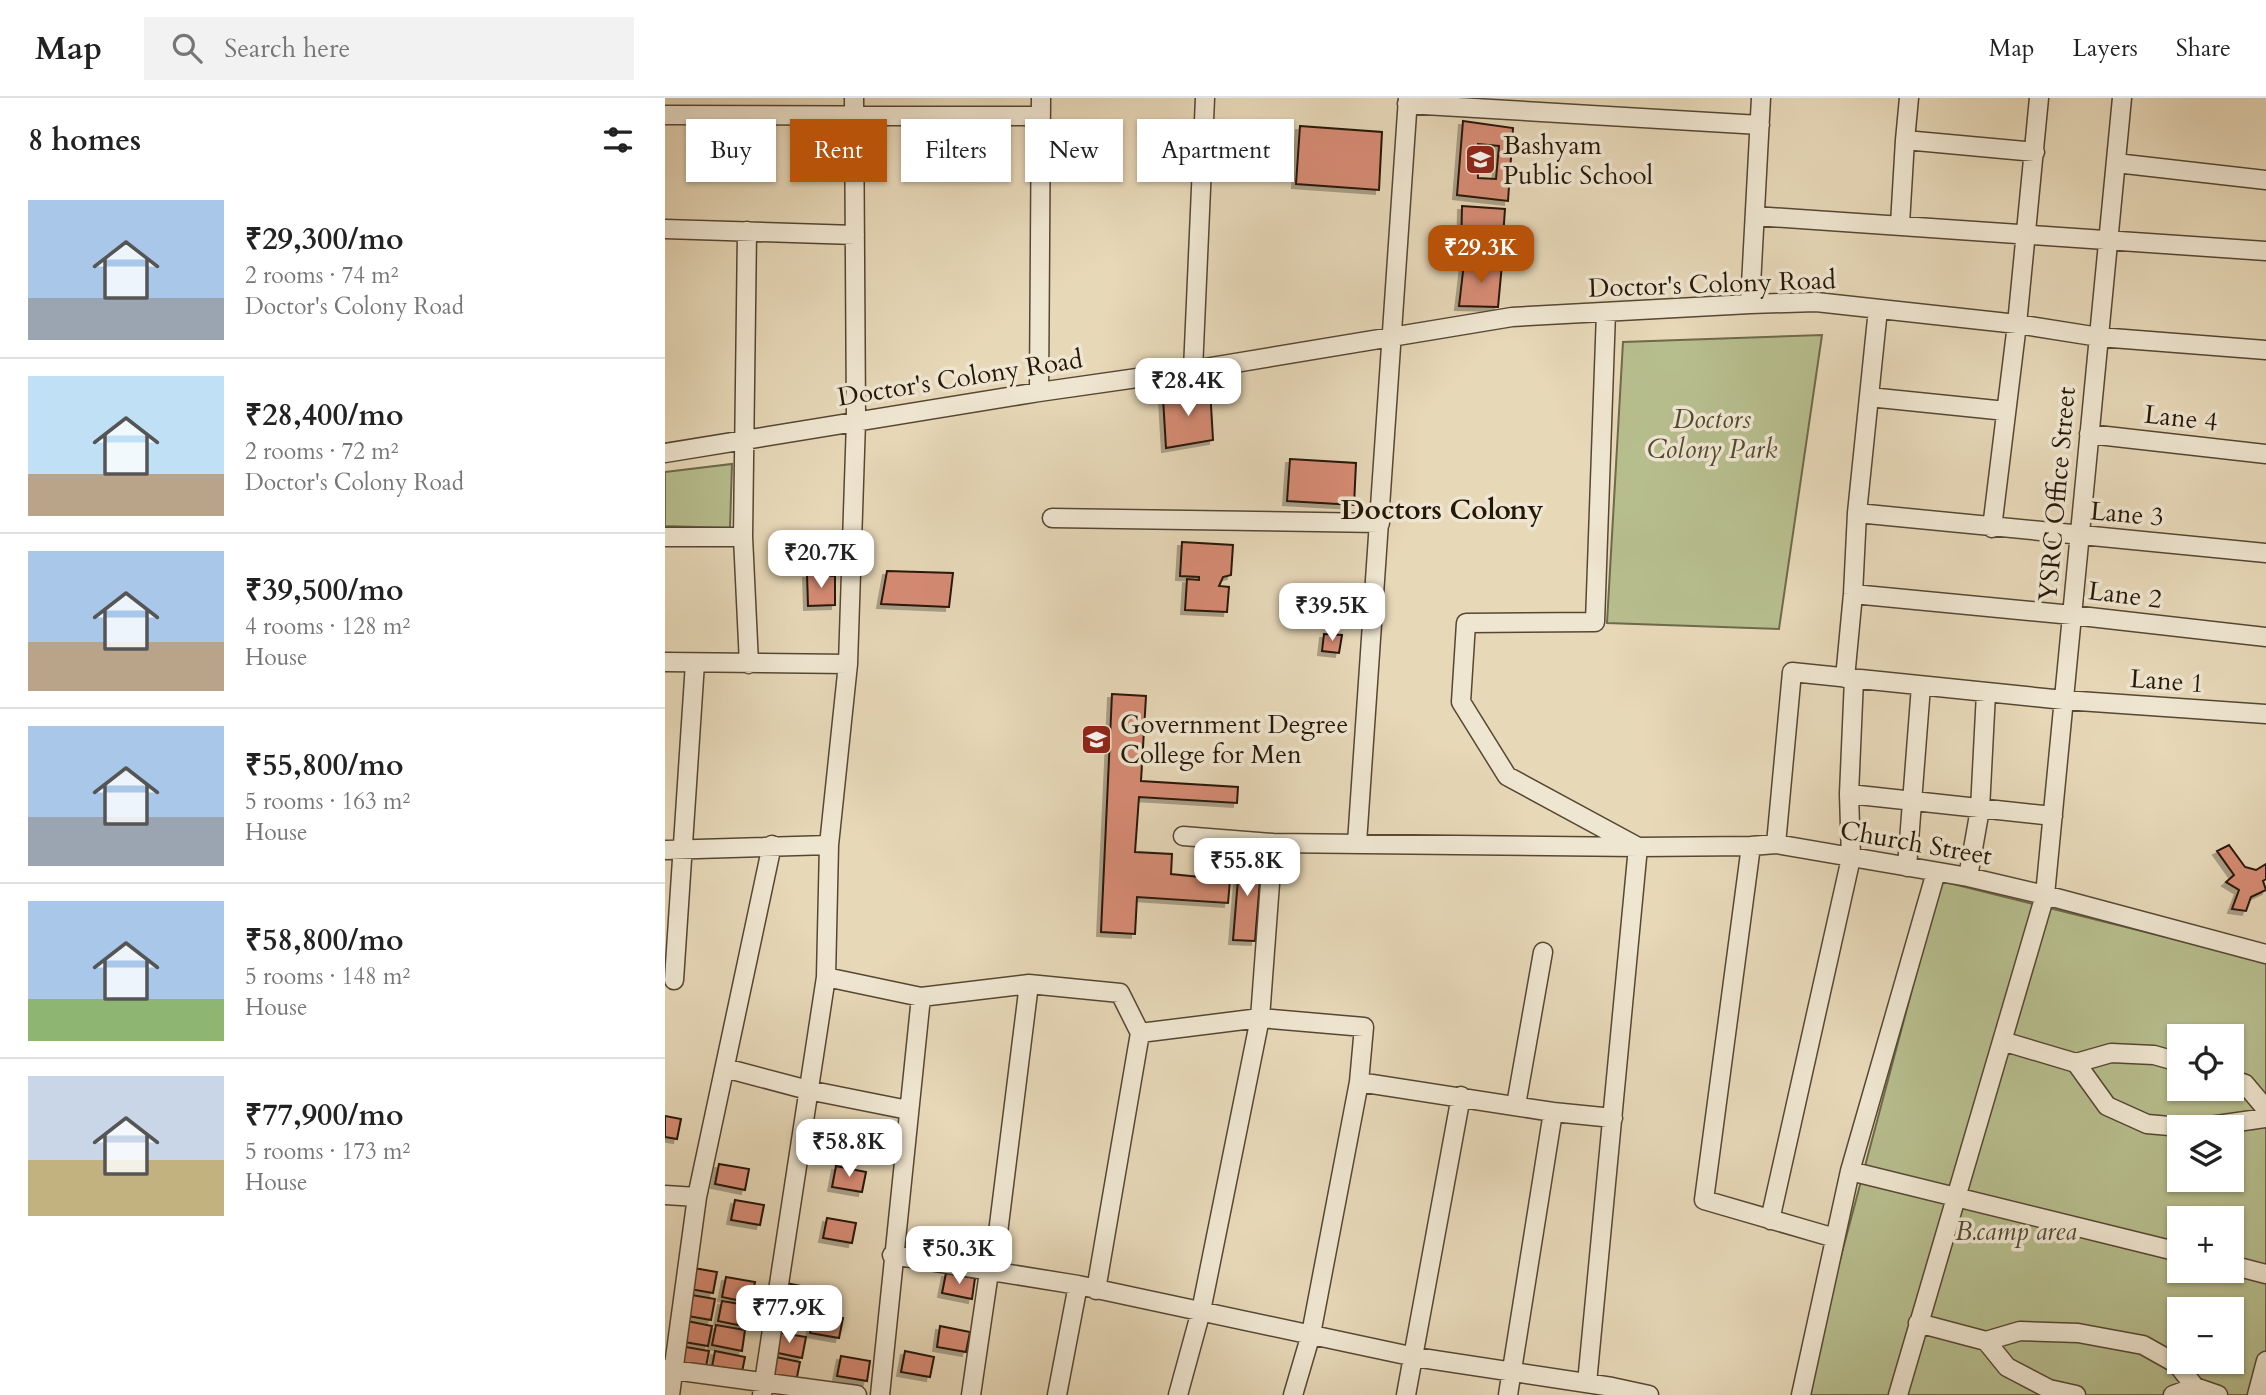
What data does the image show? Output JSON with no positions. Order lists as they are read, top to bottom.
{
  "streets": {
    "street": [
      "Doctor's Colony Road",
      "Lane 4",
      "YSRC Office Street",
      "Lane 3",
      "Lane 2",
      "Lane 1",
      "Church Street"
    ]
  },
  "crossings": [
    ["Doctor's Colony Road", "YSRC Office Street"],
    ["Lane 4", "YSRC Office Street"],
    ["YSRC Office Street", "Lane 3"],
    ["YSRC Office Street", "Lane 2"],
    ["YSRC Office Street", "Lane 1"],
    ["YSRC Office Street", "Church Street"],
    ["Lane 1", "Church Street"]
  ],
  "districts": ["Doctors Colony"],
  "parks": ["Doctors Colony Park", "B.camp area"],
  "places": {
    "school or university": ["Bashyam Public School", "Government Degree College for Men"]
  },
  "page": {
    "header": "Map",
    "search": "Search here",
    "nav": ["Map", "Layers", "Share"],
    "heading": "8 homes",
    "chip": [
      "Buy",
      "Rent",
      "Filters",
      "New",
      "Apartment"
    ],
    "list": [
      {
        "name": "₹29,300/mo",
        "note": "2 rooms · 74 m² · Doctor's Colony Road"
      },
      {
        "name": "₹28,400/mo",
        "note": "2 rooms · 72 m² · Doctor's Colony Road"
      },
      {
        "name": "₹39,500/mo",
        "note": "4 rooms · 128 m² · House"
      },
      {
        "name": "₹55,800/mo",
        "note": "5 rooms · 163 m² · House"
      },
      {
        "name": "₹58,800/mo",
        "note": "5 rooms · 148 m² · House"
      },
      {
        "name": "₹77,900/mo",
        "note": "5 rooms · 173 m² · House"
      }
    ],
    "price": [
      "₹29.3K",
      "₹28.4K",
      "₹20.7K",
      "₹39.5K",
      "₹55.8K",
      "₹58.8K",
      "₹50.3K",
      "₹77.9K"
    ],
    "map_buttons": ["+", "−"]
  }
}
